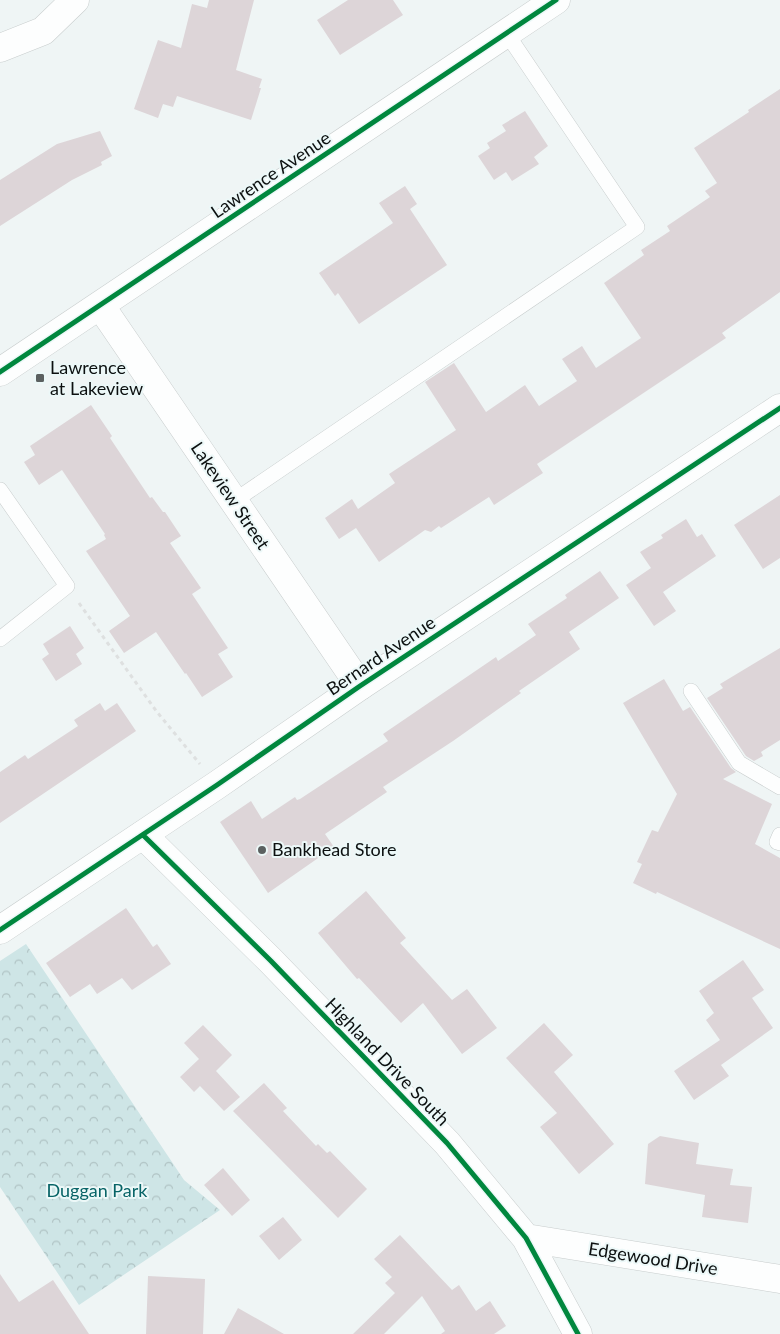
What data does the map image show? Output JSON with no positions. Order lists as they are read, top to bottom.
{
  "streets": {
    "street": [
      "Lawrence Avenue",
      "Lakeview Street",
      "Bernard Avenue",
      "Highland Drive South",
      "Edgewood Drive"
    ]
  },
  "crossings": [
    ["Lawrence Avenue", "Lakeview Street"],
    ["Lakeview Street", "Bernard Avenue"],
    ["Bernard Avenue", "Highland Drive South"],
    ["Highland Drive South", "Edgewood Drive"]
  ],
  "parks": ["Duggan Park"],
  "places": {
    "transit": ["Lawrence at Lakeview"],
    "other": ["Bankhead Store"]
  }
}
